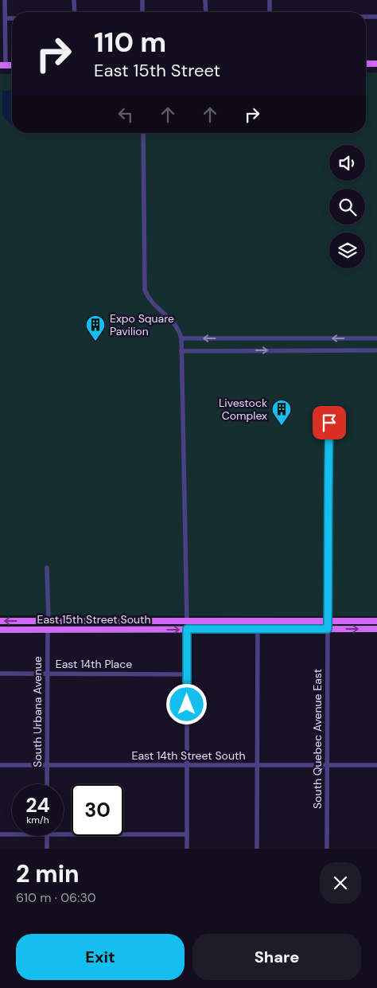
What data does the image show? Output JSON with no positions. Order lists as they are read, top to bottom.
{
  "streets": {
    "main road": ["East 15th Street South"],
    "street": [
      "East 14th Place",
      "South Urbana Avenue",
      "South Quebec Avenue East",
      "East 14th Street South"
    ]
  },
  "crossings": [
    ["East 15th Street South", "South Urbana Avenue"],
    ["East 15th Street South", "South Quebec Avenue East"],
    ["East 14th Place", "South Urbana Avenue"],
    ["South Urbana Avenue", "East 14th Street South"],
    ["South Quebec Avenue East", "East 14th Street South"]
  ],
  "places": {
    "building": ["Expo Square Pavilion", "Livestock Complex"]
  },
  "page": {
    "turn": ["110 m", "East 15th Street"],
    "speed": "24 km/h",
    "limit": "30",
    "heading": ["2 min", "610 m · 06:30"],
    "buttons": ["Exit", "Share"]
  }
}
